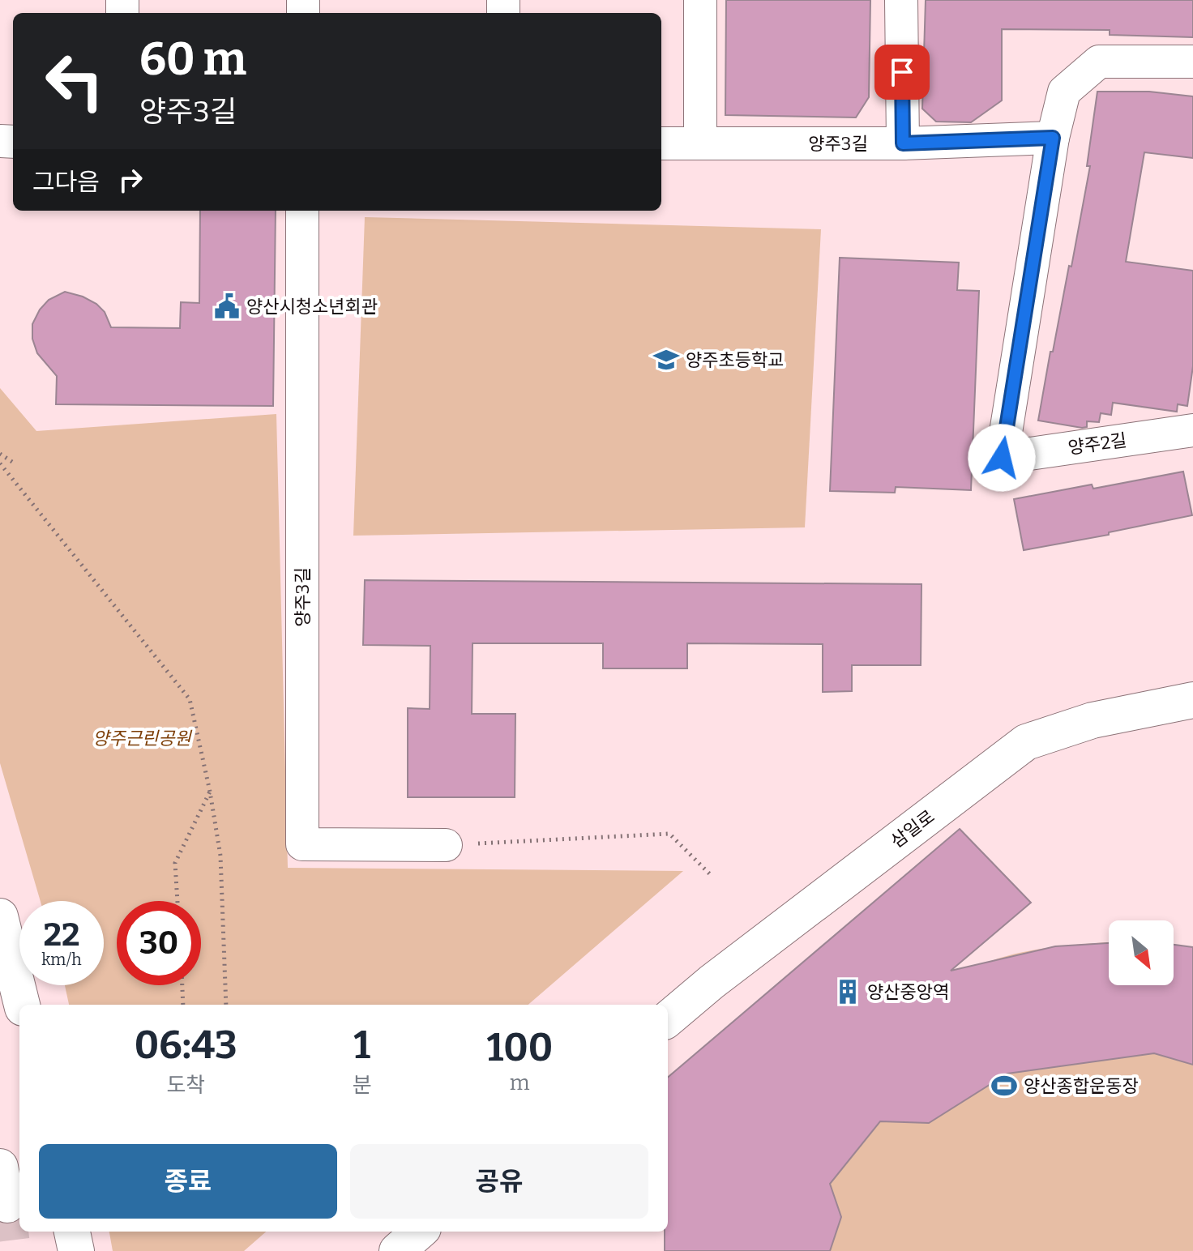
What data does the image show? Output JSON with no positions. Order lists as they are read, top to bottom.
{
  "streets": {
    "main road": ["삼일로"],
    "street": ["양주3길", "양주2길"]
  },
  "crossings": [
    ["양주3길", "양주2길"]
  ],
  "parks": ["양주근린공원"],
  "places": {
    "public building": ["양산시청소년회관"],
    "school or university": ["양주초등학교"],
    "building": ["양산중앙역"],
    "sports": ["양산종합운동장"]
  },
  "north": "bottom right",
  "page": {
    "turn": ["60 m", "양주3길"],
    "then": "그다음",
    "speed": "22 km/h",
    "limit": "30",
    "eta": [
      "06:43",
      "도착",
      "1",
      "분",
      "100",
      "m"
    ],
    "buttons": ["종료", "공유"]
  }
}
